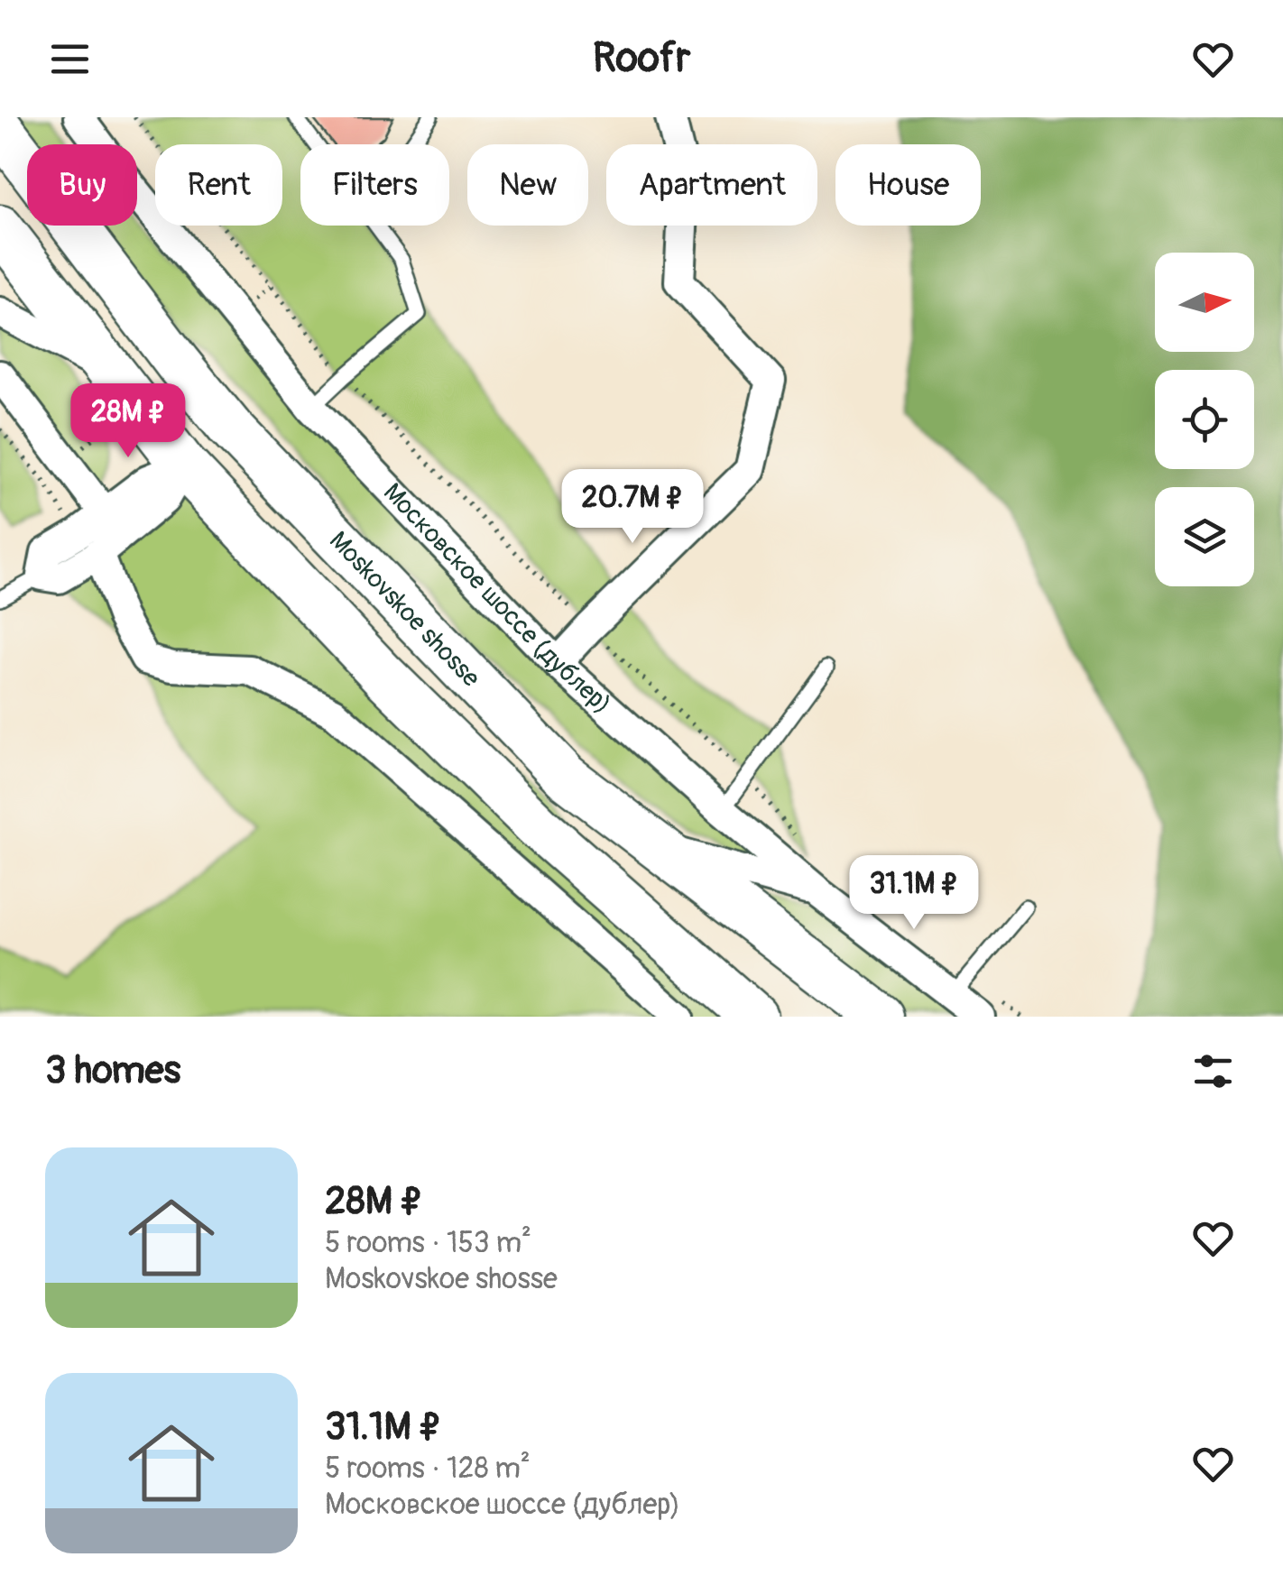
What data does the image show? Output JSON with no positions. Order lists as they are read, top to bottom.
{
  "streets": {
    "main road": ["Moskovskoe shosse"],
    "street": ["Московское шоссе (дублер)"]
  },
  "north": "right",
  "page": {
    "header": "Roofr",
    "chip": [
      "Buy",
      "Rent",
      "Filters",
      "New",
      "Apartment",
      "House"
    ],
    "price": ["28M ₽", "20.7M ₽", "31.1M ₽"],
    "heading": "3 homes",
    "list": [
      {
        "name": "28M ₽",
        "note": "5 rooms · 153 m² · Moskovskoe shosse"
      },
      {
        "name": "31.1M ₽",
        "note": "5 rooms · 128 m² · Московское шоссе (дублер)"
      }
    ]
  }
}
